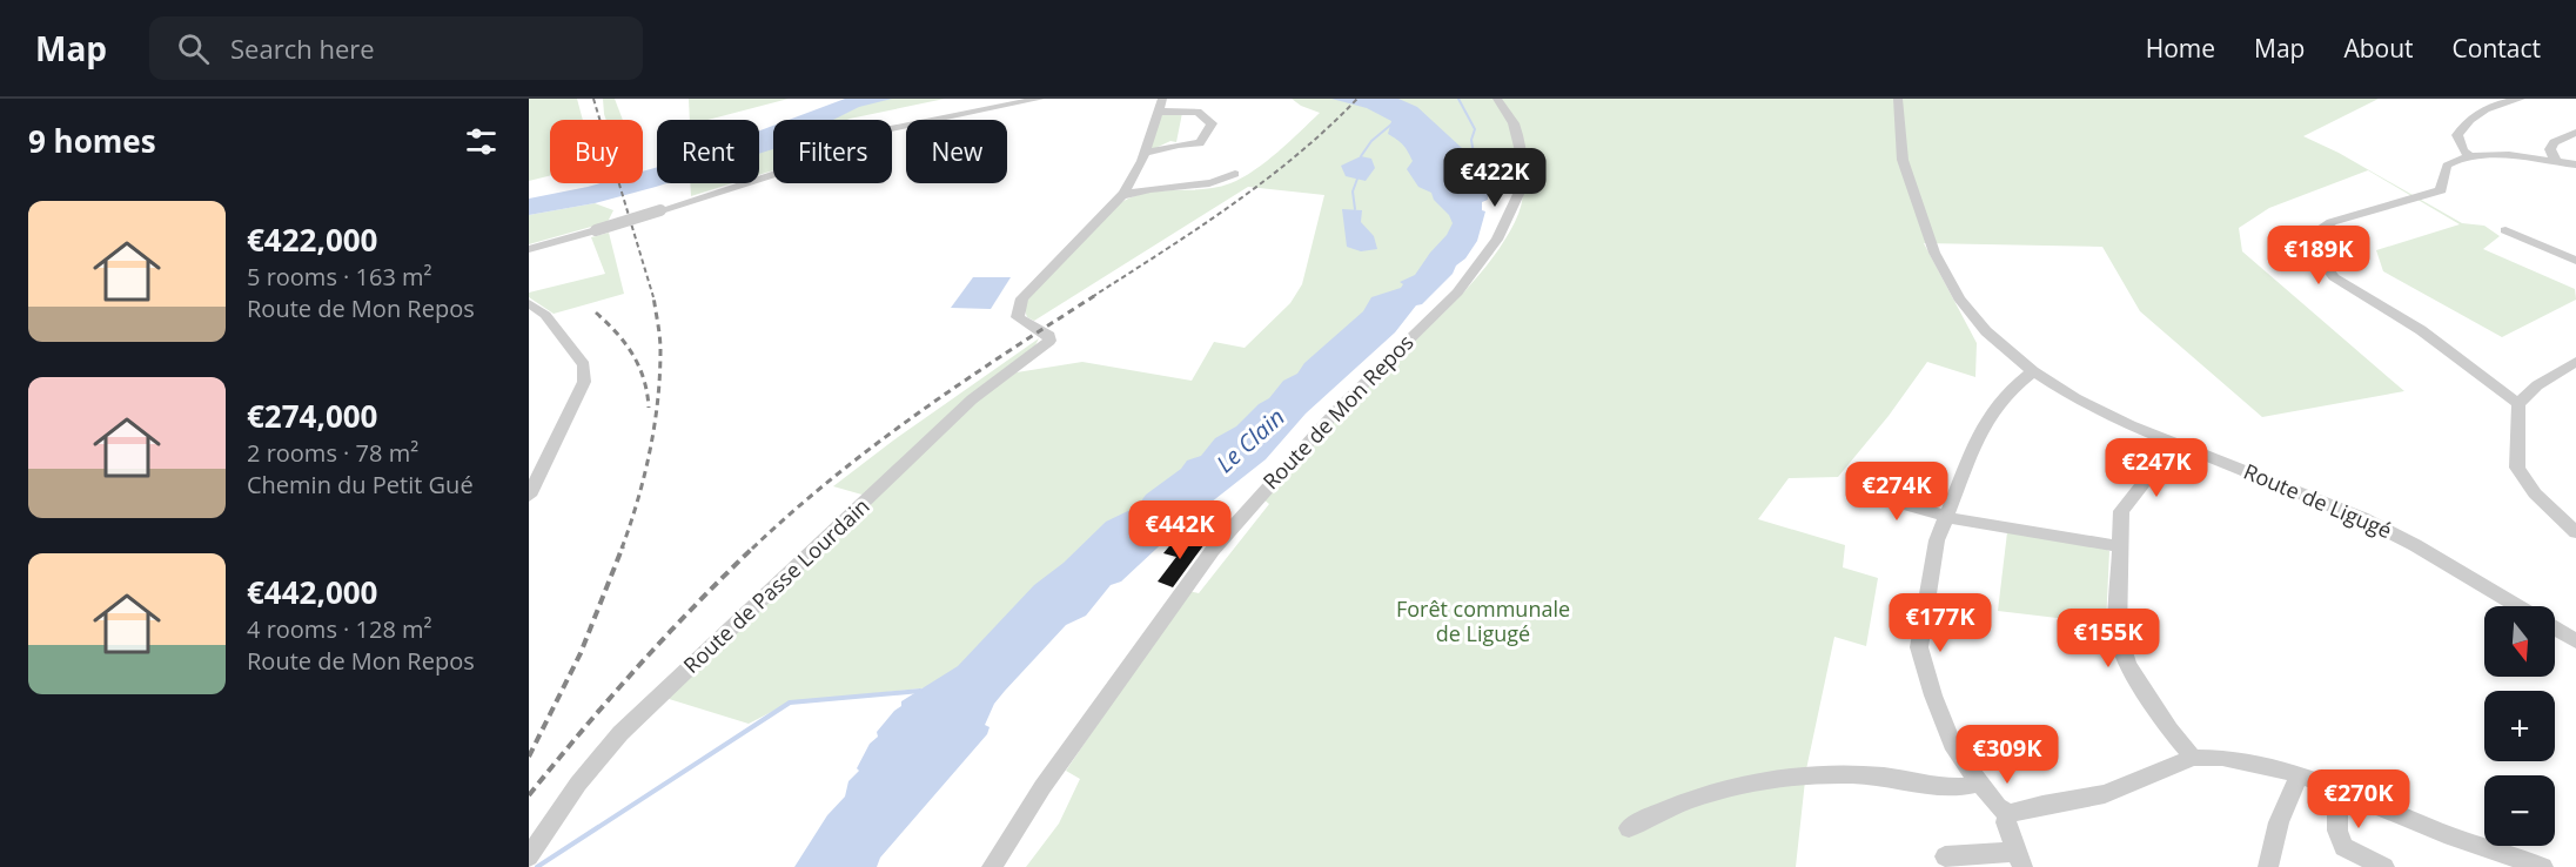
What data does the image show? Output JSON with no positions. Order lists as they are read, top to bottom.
{
  "streets": {
    "street": ["Route de Mon Repos", "Route de Ligugé", "Route de Passe Lourdain"]
  },
  "water": ["Le Clain"],
  "parks": ["Forêt communale de Ligugé"],
  "north": "bottom",
  "page": {
    "header": "Map",
    "search": "Search here",
    "nav": [
      "Home",
      "Map",
      "About",
      "Contact"
    ],
    "heading": "9 homes",
    "chip": [
      "Buy",
      "Rent",
      "Filters",
      "New"
    ],
    "price": [
      "€422K",
      "€189K",
      "€247K",
      "€274K",
      "€442K",
      "€177K",
      "€155K",
      "€309K",
      "€270K"
    ],
    "list": [
      {
        "name": "€422,000",
        "note": "5 rooms · 163 m² · Route de Mon Repos"
      },
      {
        "name": "€274,000",
        "note": "2 rooms · 78 m² · Chemin du Petit Gué"
      },
      {
        "name": "€442,000",
        "note": "4 rooms · 128 m² · Route de Mon Repos"
      }
    ],
    "map_buttons": ["+", "−"]
  }
}
